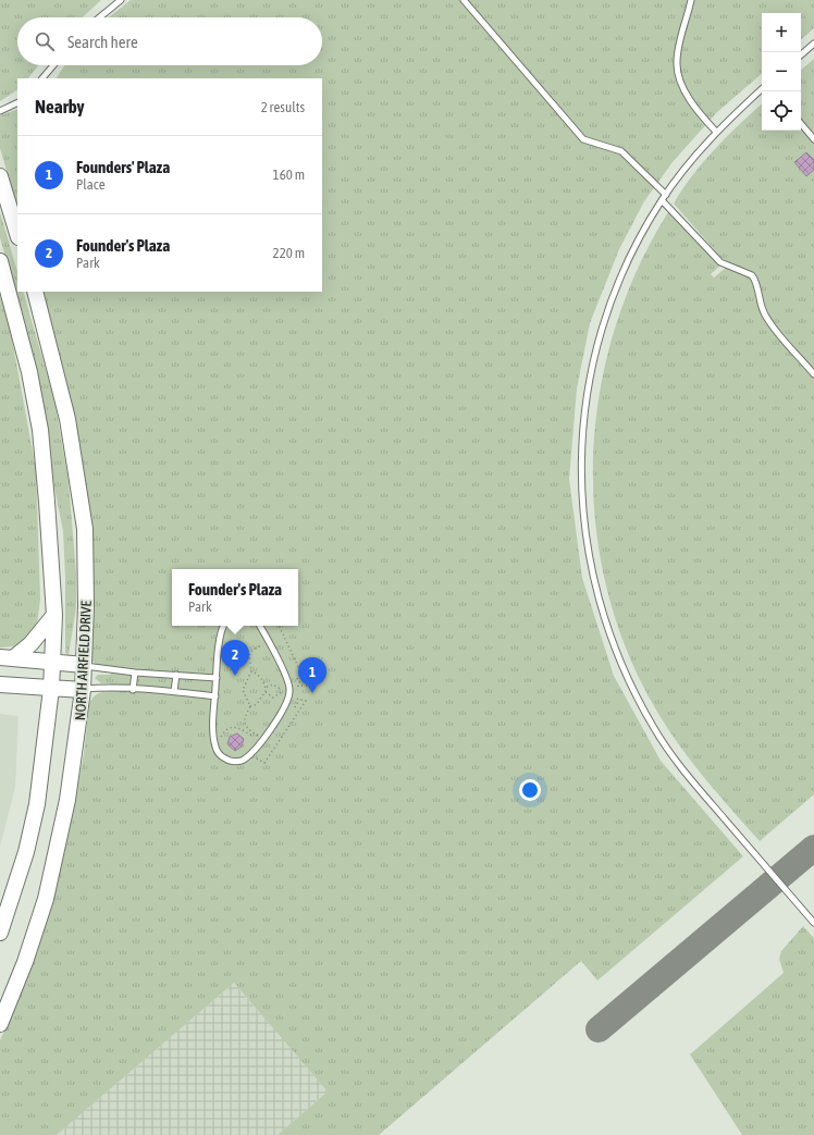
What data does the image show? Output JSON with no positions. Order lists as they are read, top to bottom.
{
  "streets": {
    "main road": ["NORTH AIRFIELD DRIVE"]
  },
  "page": {
    "map_buttons": ["+", "−"],
    "search": "Search here",
    "heading": ["Nearby", "2 results"],
    "list": [
      {
        "mark": "1",
        "name": "Founders' Plaza",
        "note": "Place",
        "value": "160 m"
      },
      {
        "mark": "2",
        "name": "Founder's Plaza",
        "note": "Park",
        "value": "220 m"
      }
    ],
    "popup": ["Founder's Plaza", "Park"],
    "pins": ["2", "1"]
  }
}
